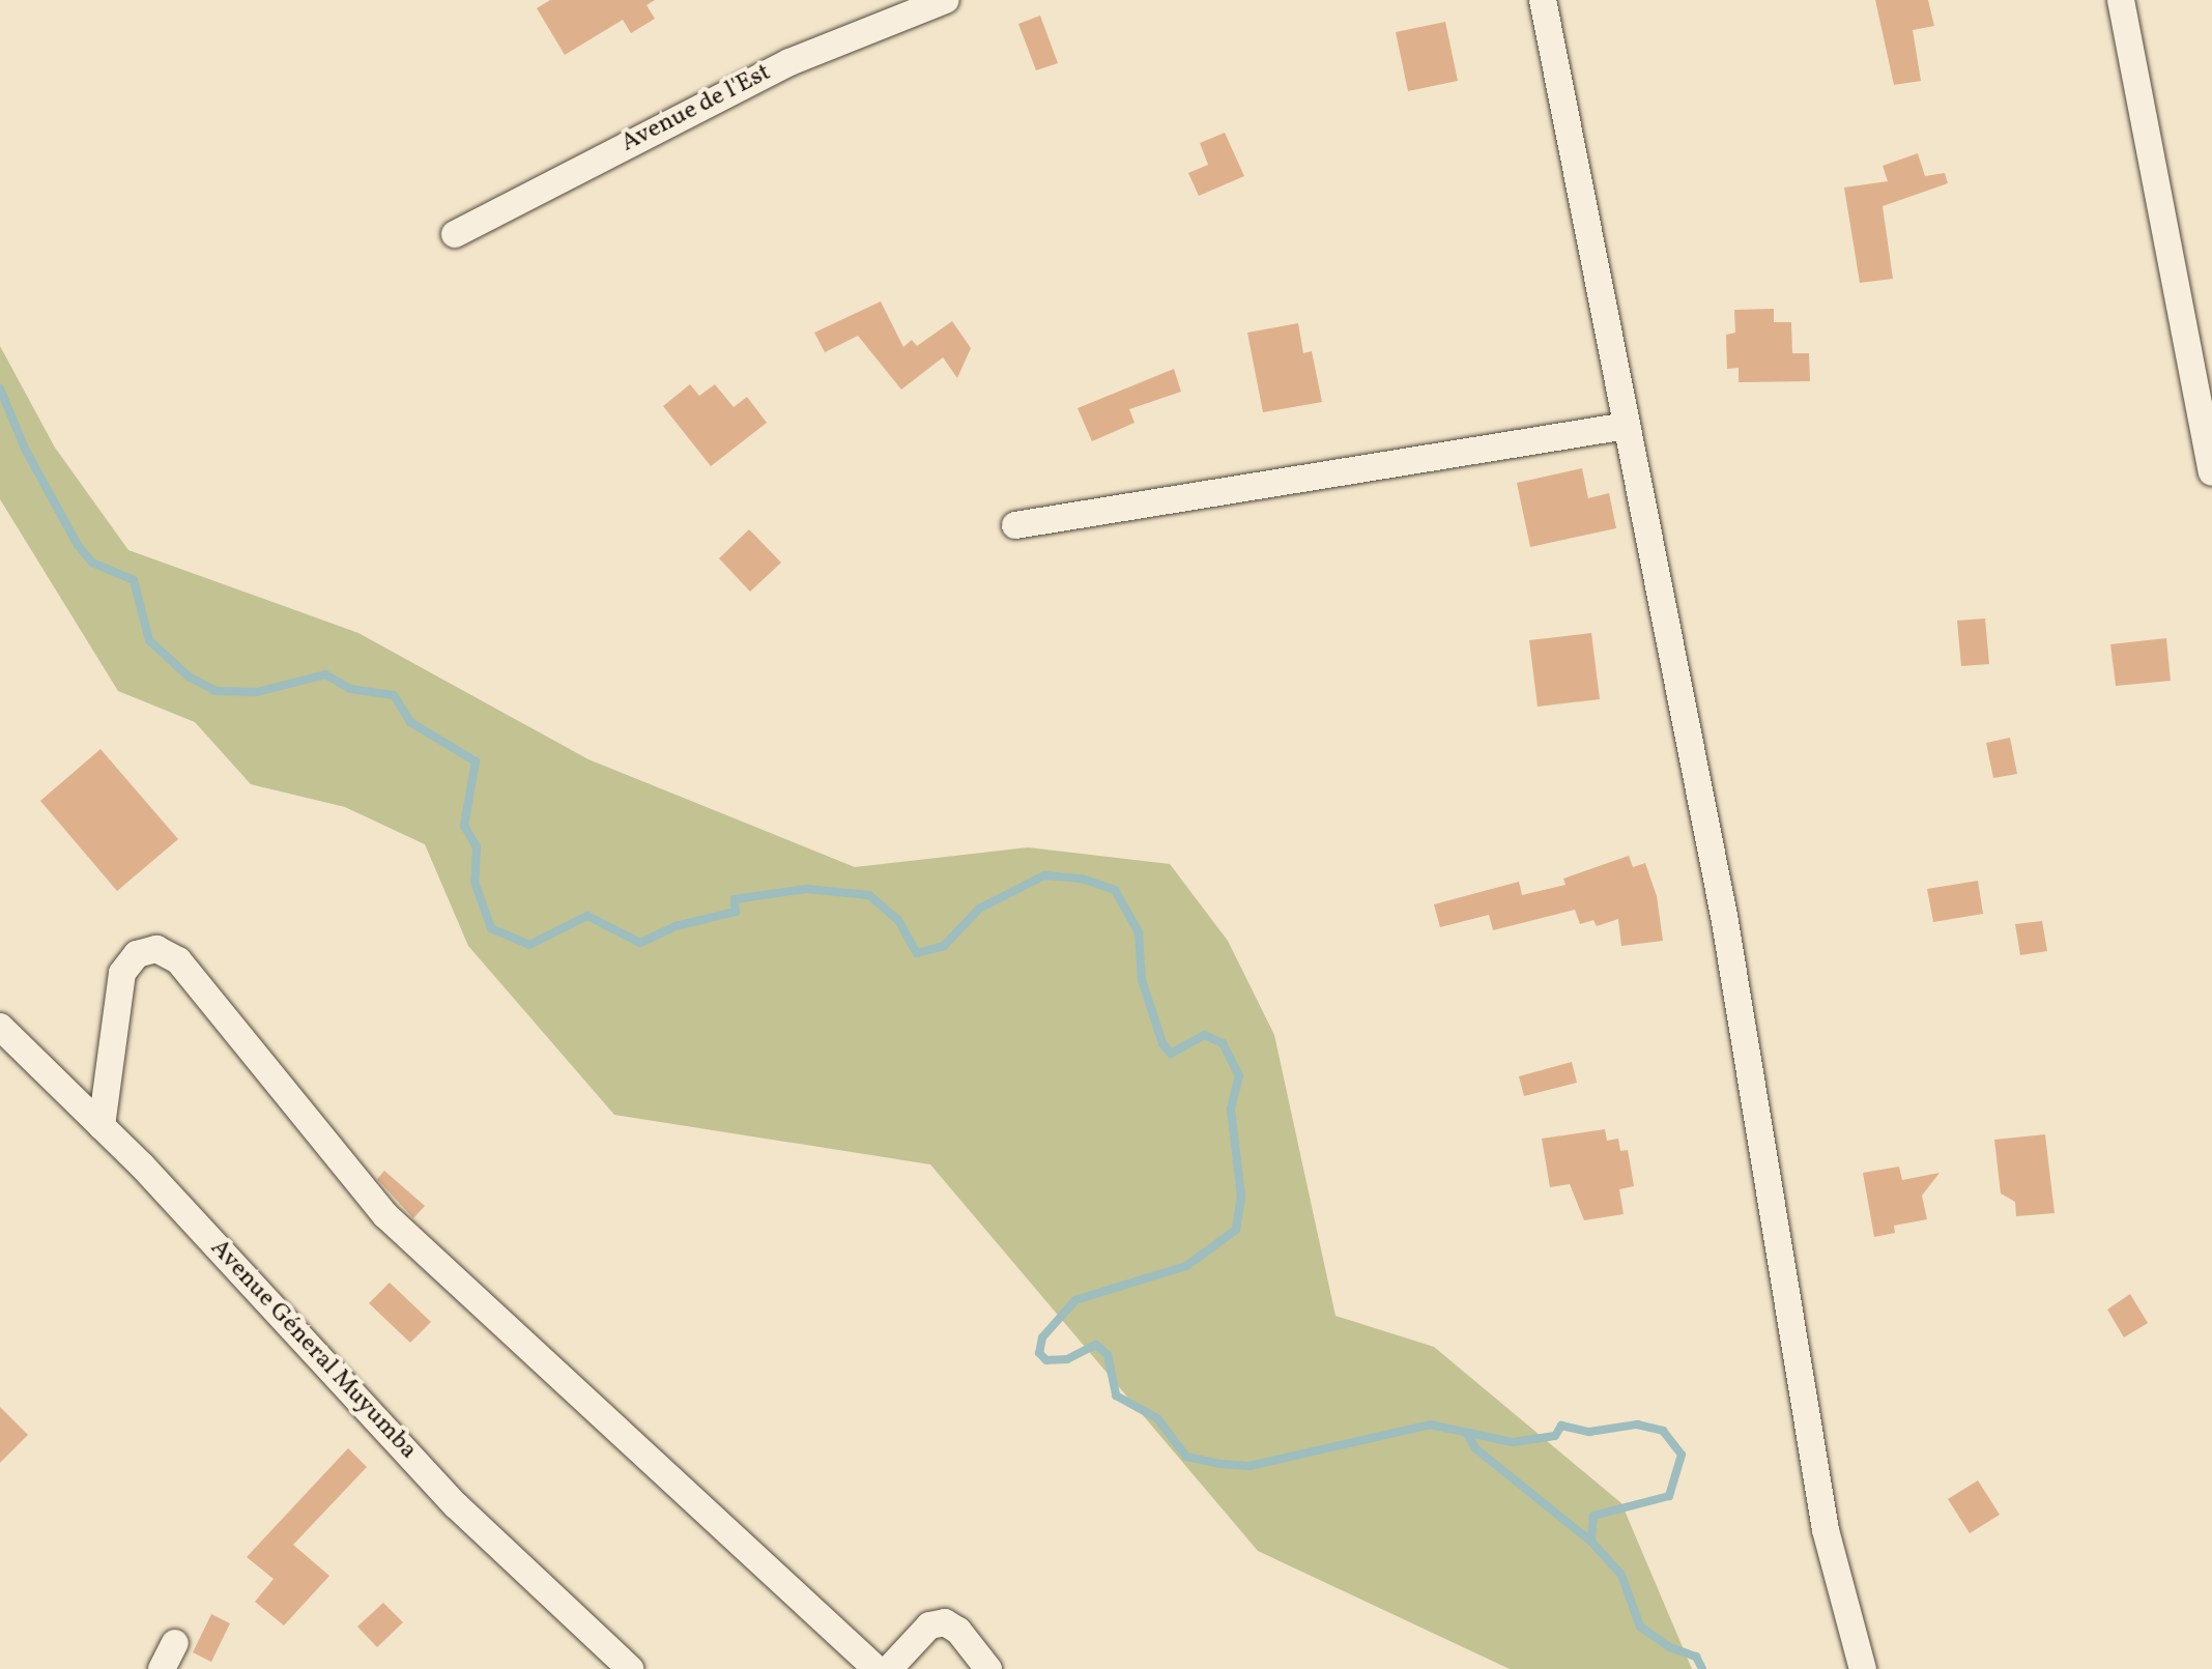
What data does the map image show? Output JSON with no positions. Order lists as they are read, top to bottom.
{
  "streets": {
    "street": ["Avenue de l'Est", "Avenue Géneral Muyumba"]
  }
}
